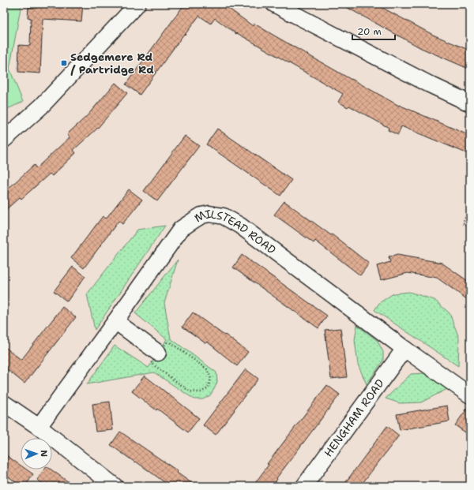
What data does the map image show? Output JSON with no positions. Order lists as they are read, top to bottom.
{
  "streets": {
    "street": ["MILSTEAD ROAD", "HENGHAM ROAD"]
  },
  "crossings": [
    ["MILSTEAD ROAD", "HENGHAM ROAD"]
  ],
  "places": {
    "transit": ["Sedgemere Rd / Partridge Rd"]
  },
  "scale_bar": "20 m",
  "north": "right"
}
